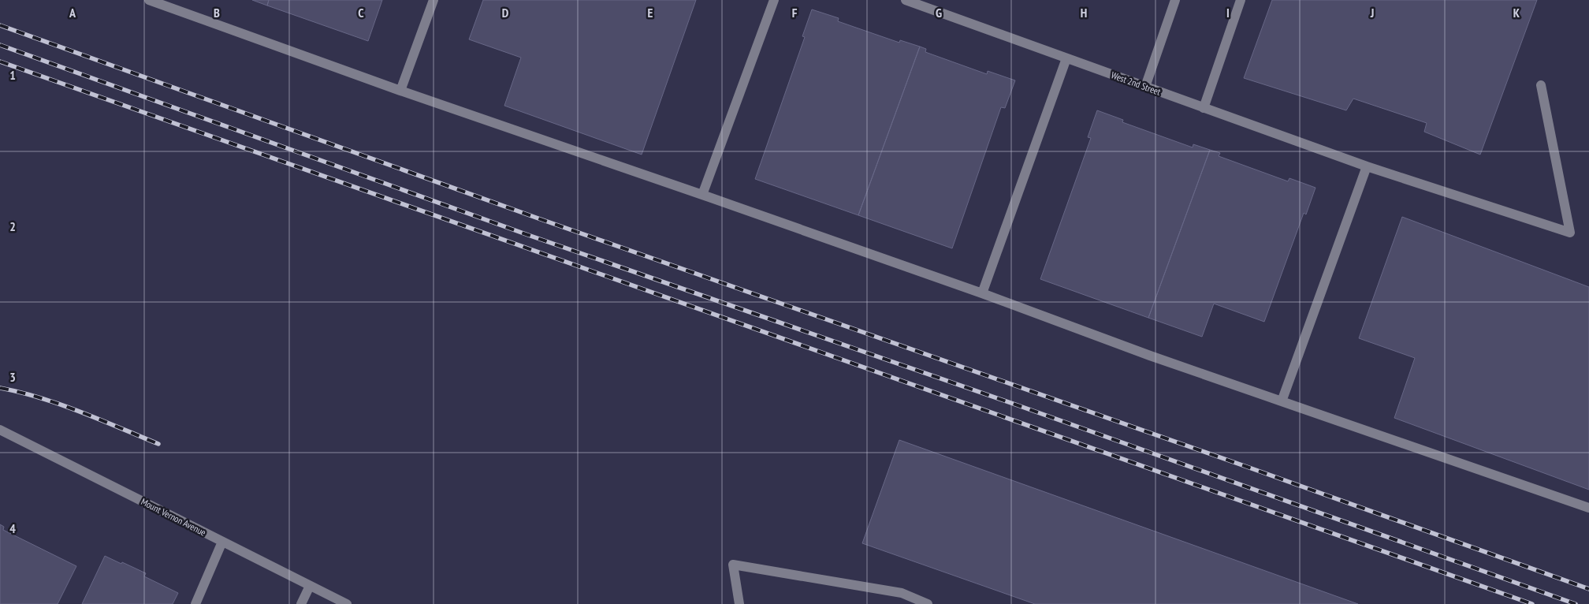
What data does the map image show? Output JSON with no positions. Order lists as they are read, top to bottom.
{
  "streets": {
    "street": ["West 2nd Street", "Mount Vernon Avenue"]
  },
  "grid": {
    "columns": [
      "A",
      "B",
      "C",
      "D",
      "E",
      "F",
      "G",
      "H",
      "I",
      "J",
      "K"
    ],
    "rows": [
      "1",
      "2",
      "3",
      "4"
    ]
  }
}
